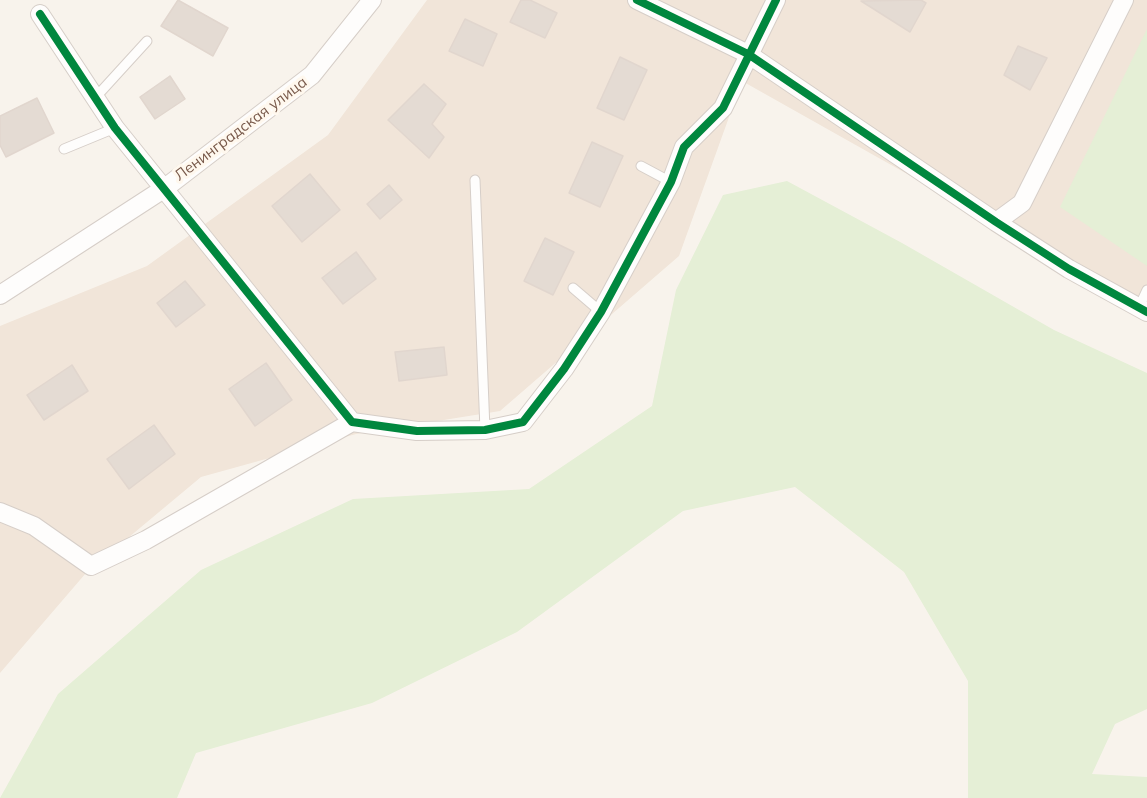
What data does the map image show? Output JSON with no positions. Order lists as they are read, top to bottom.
{
  "streets": {
    "street": ["Ленинградская улица"]
  }
}
